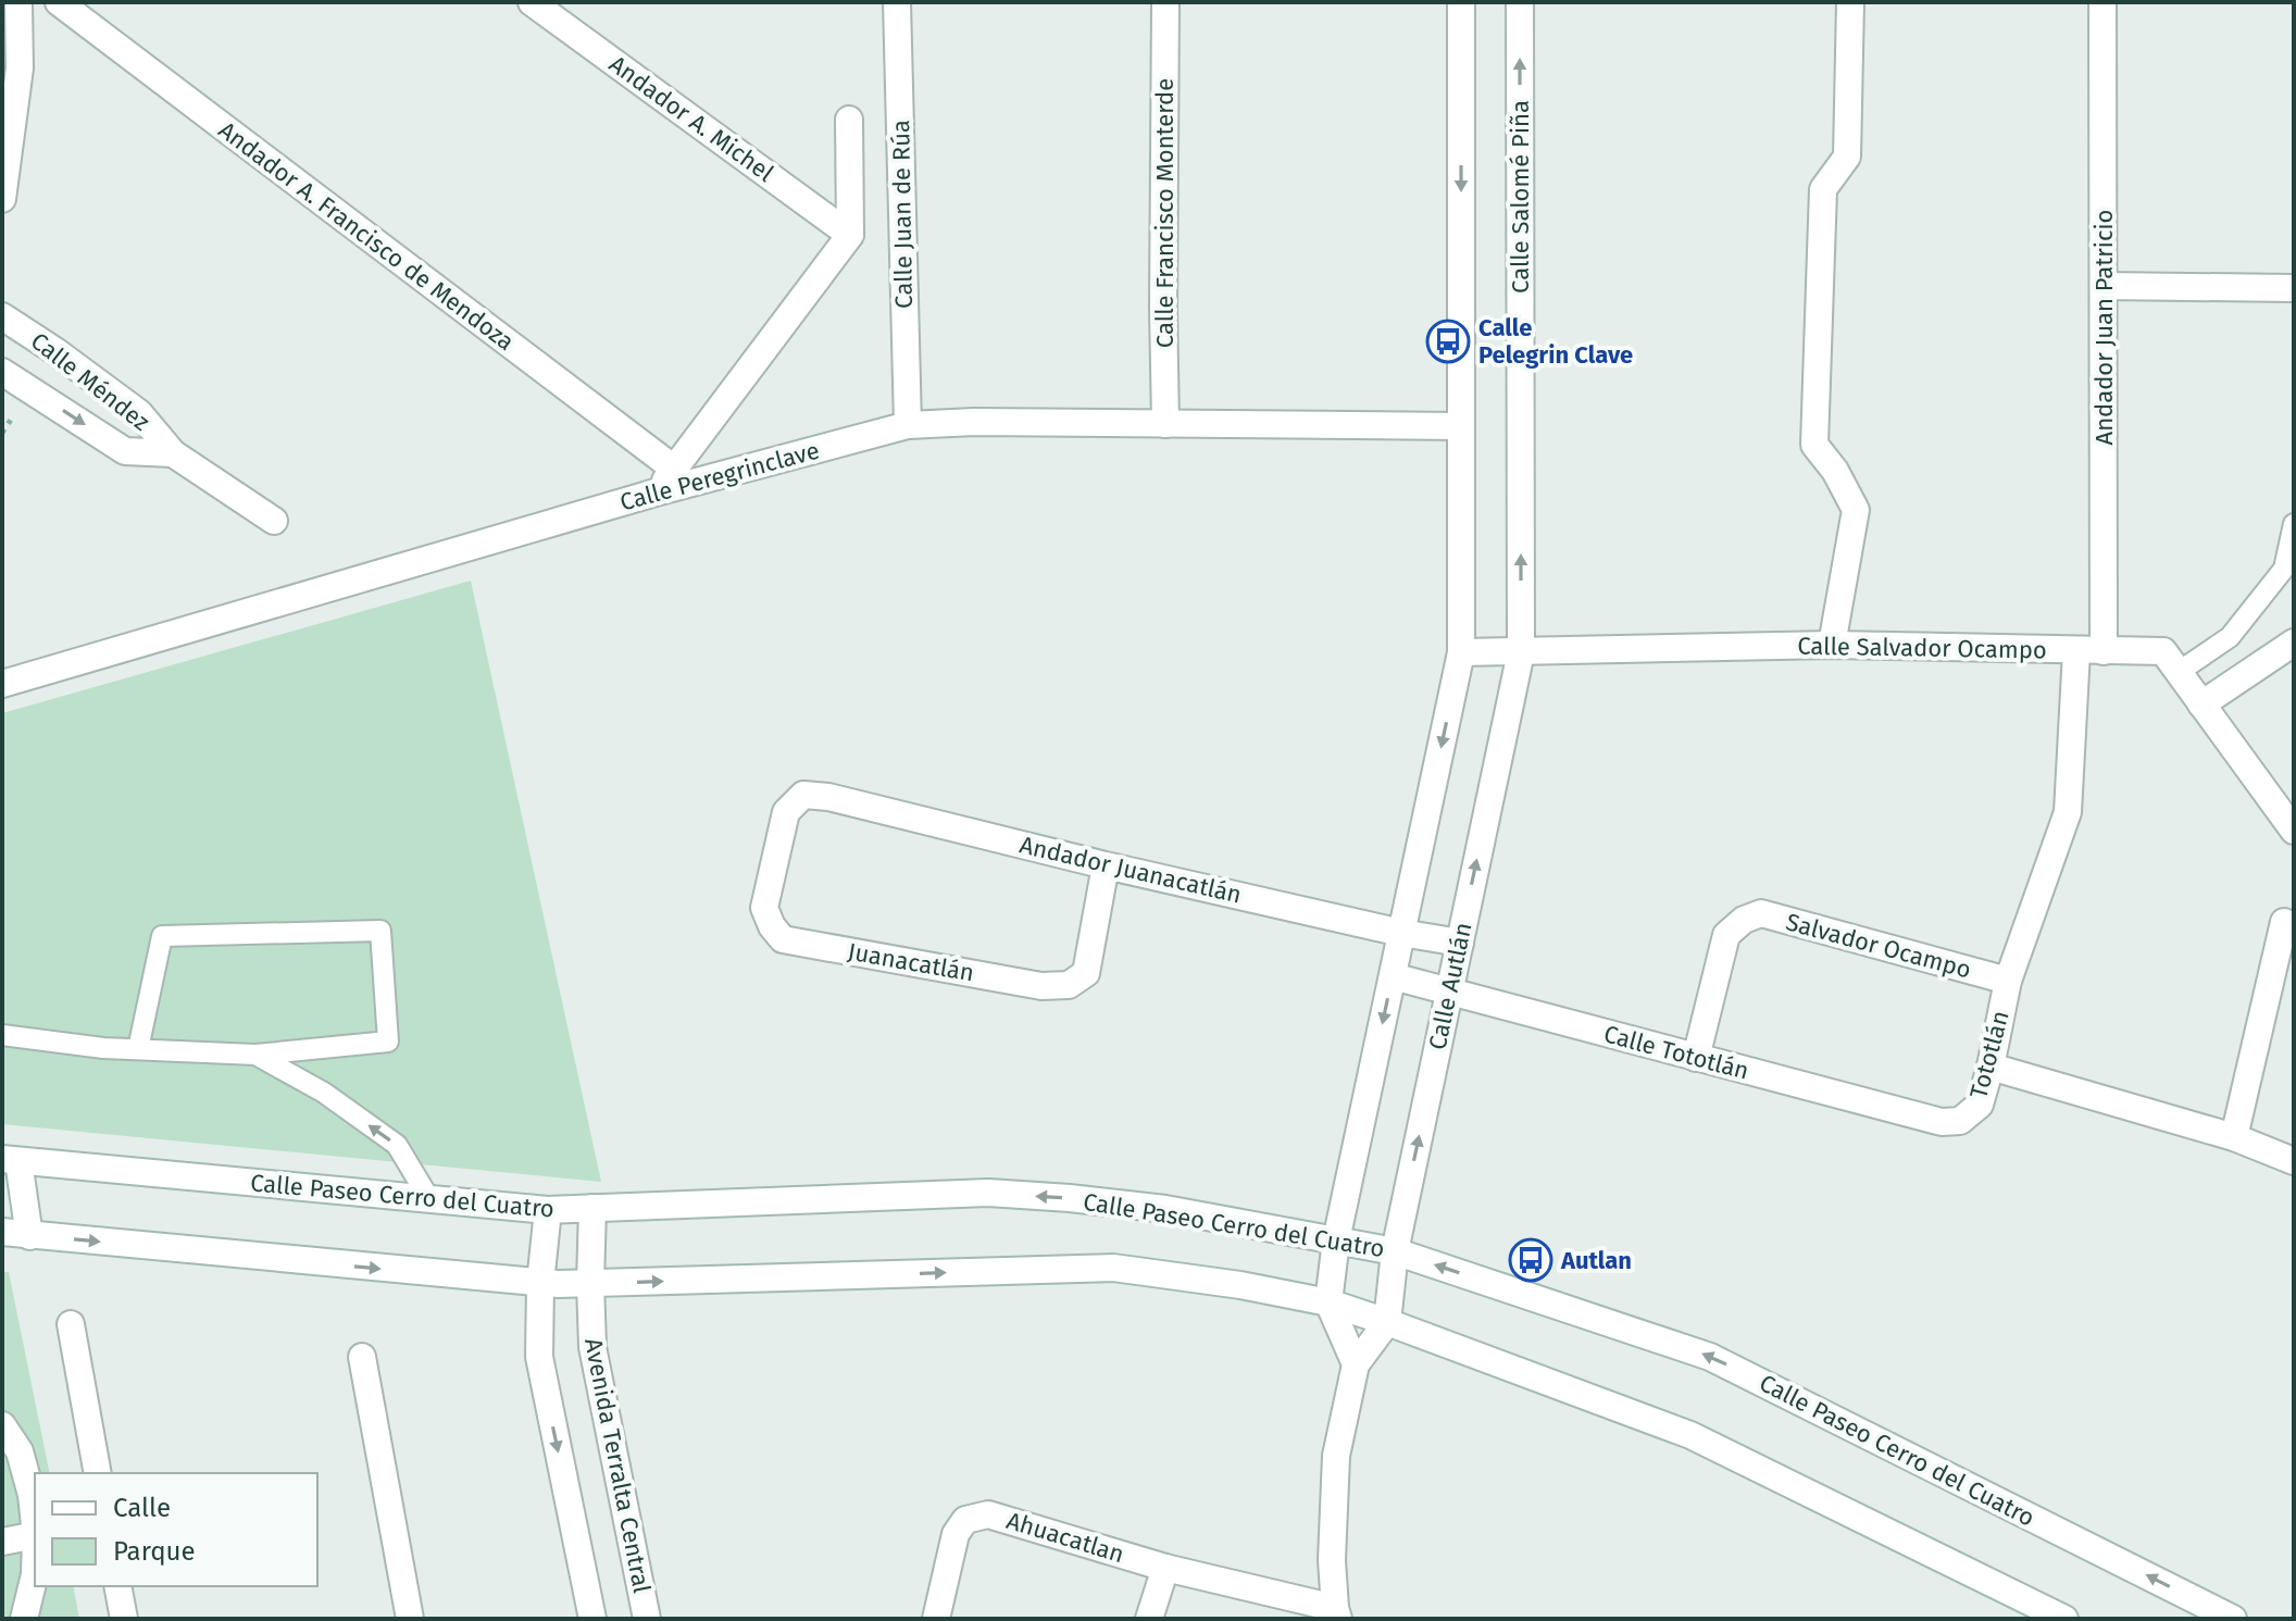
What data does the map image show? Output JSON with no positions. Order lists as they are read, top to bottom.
{
  "streets": {
    "street": [
      "Andador A. Michel",
      "Calle Salomé Piña",
      "Calle Francisco Monterde",
      "Calle Juan de Rúa",
      "Andador A. Francisco de Mendoza",
      "Andador Juan Patricio",
      "Calle Méndez",
      "Calle Peregrinclave",
      "Calle Salvador Ocampo",
      "Andador Juanacatlán",
      "Salvador Ocampo",
      "Juanacatlán",
      "Calle Autlán",
      "Calle Tototlán",
      "Tototlán",
      "Calle Paseo Cerro del Cuatro",
      "Avenida Terralta Central",
      "Ahuacatlan"
    ]
  },
  "crossings": [
    ["Calle Salomé Piña", "Calle Salvador Ocampo"],
    ["Calle Salomé Piña", "Calle Autlán"],
    ["Calle Francisco Monterde", "Calle Peregrinclave"],
    ["Calle Juan de Rúa", "Calle Peregrinclave"],
    ["Andador Juan Patricio", "Calle Salvador Ocampo"],
    ["Calle Salvador Ocampo", "Calle Autlán"],
    ["Andador Juanacatlán", "Juanacatlán"],
    ["Andador Juanacatlán", "Calle Autlán"],
    ["Salvador Ocampo", "Calle Tototlán"],
    ["Salvador Ocampo", "Tototlán"],
    ["Calle Autlán", "Calle Tototlán"],
    ["Calle Autlán", "Calle Paseo Cerro del Cuatro"],
    ["Calle Tototlán", "Tototlán"],
    ["Calle Paseo Cerro del Cuatro", "Avenida Terralta Central"]
  ],
  "places": {
    "bus stop": ["Calle Pelegrin Clave", "Autlan"]
  },
  "legend": ["Calle", "Parque"]
}
